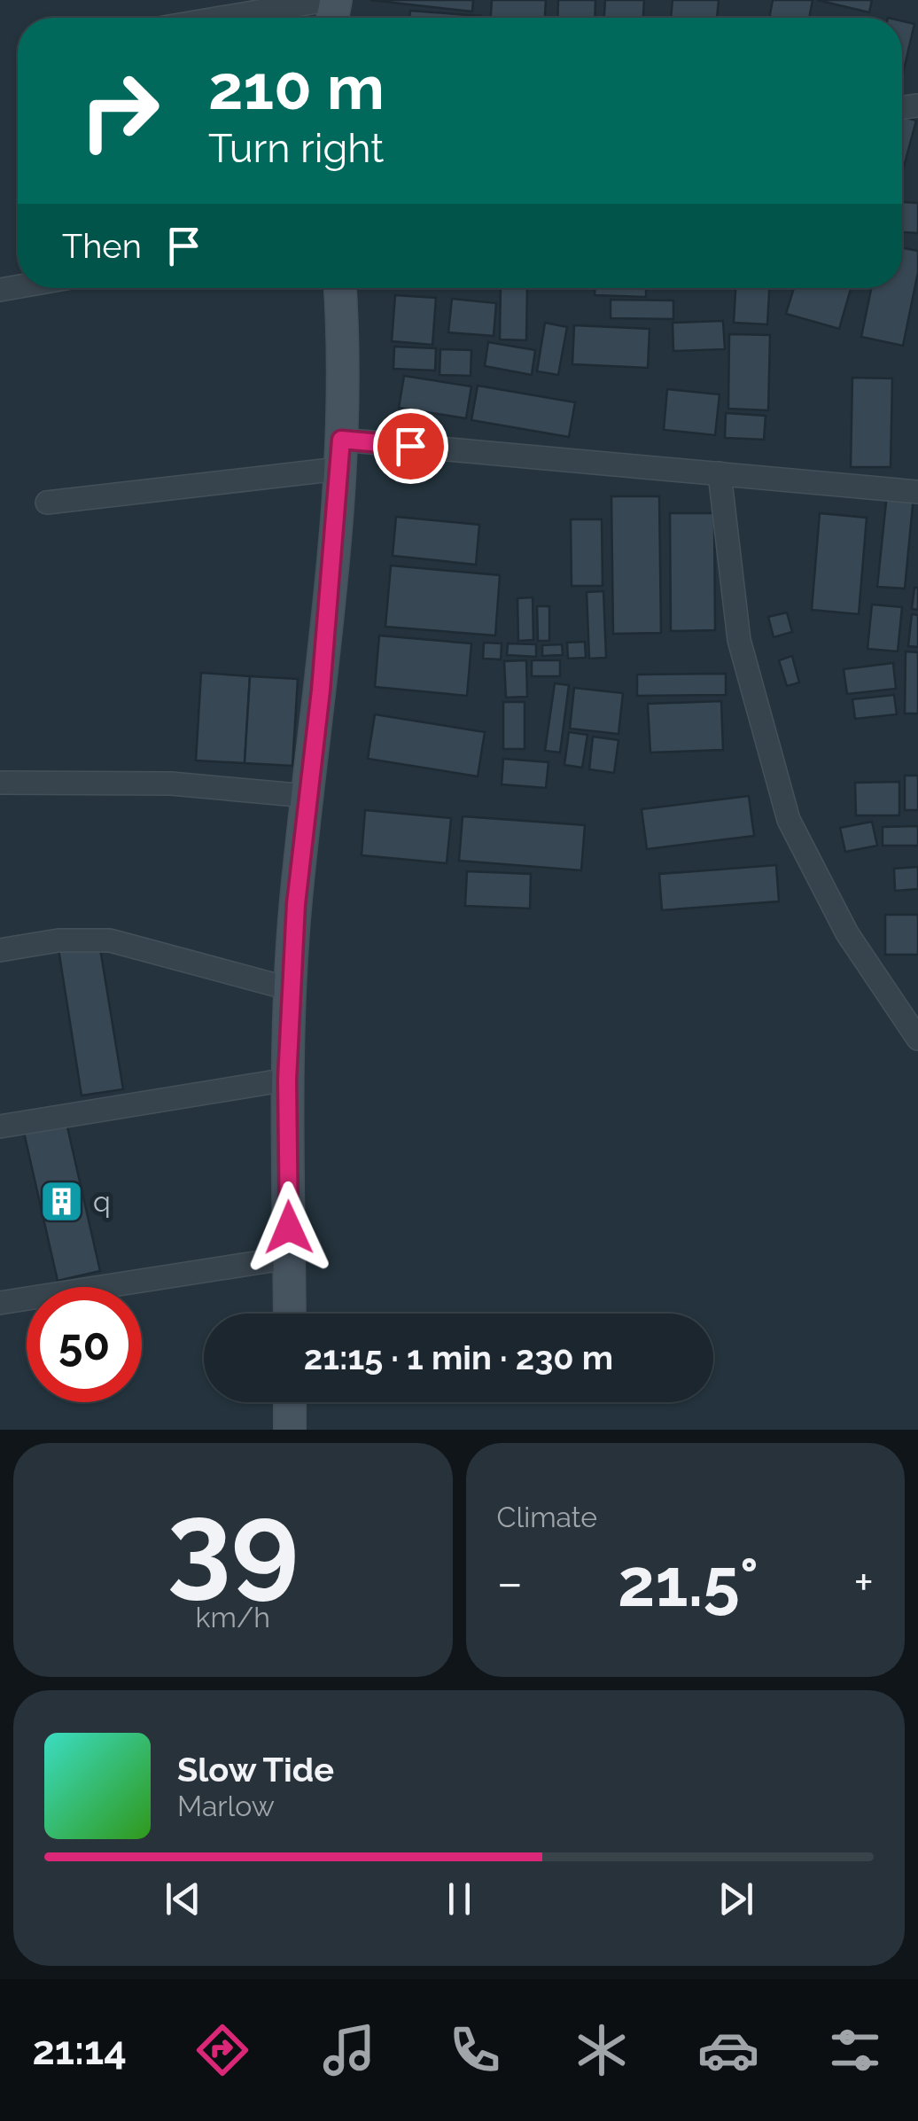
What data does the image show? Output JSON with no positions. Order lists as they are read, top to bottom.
{
  "places": {
    "building": ["q"]
  },
  "page": {
    "turn": ["210 m", "Turn right"],
    "then": "Then",
    "limit": "50",
    "trip": "21:15 · 1 min · 230 m",
    "tile": [
      ["39", "km/h"],
      "Climate"
    ],
    "heat": ["−", "21.5°", "+"],
    "song": ["Slow Tide", "Marlow"],
    "tabs": "21:14"
  }
}
